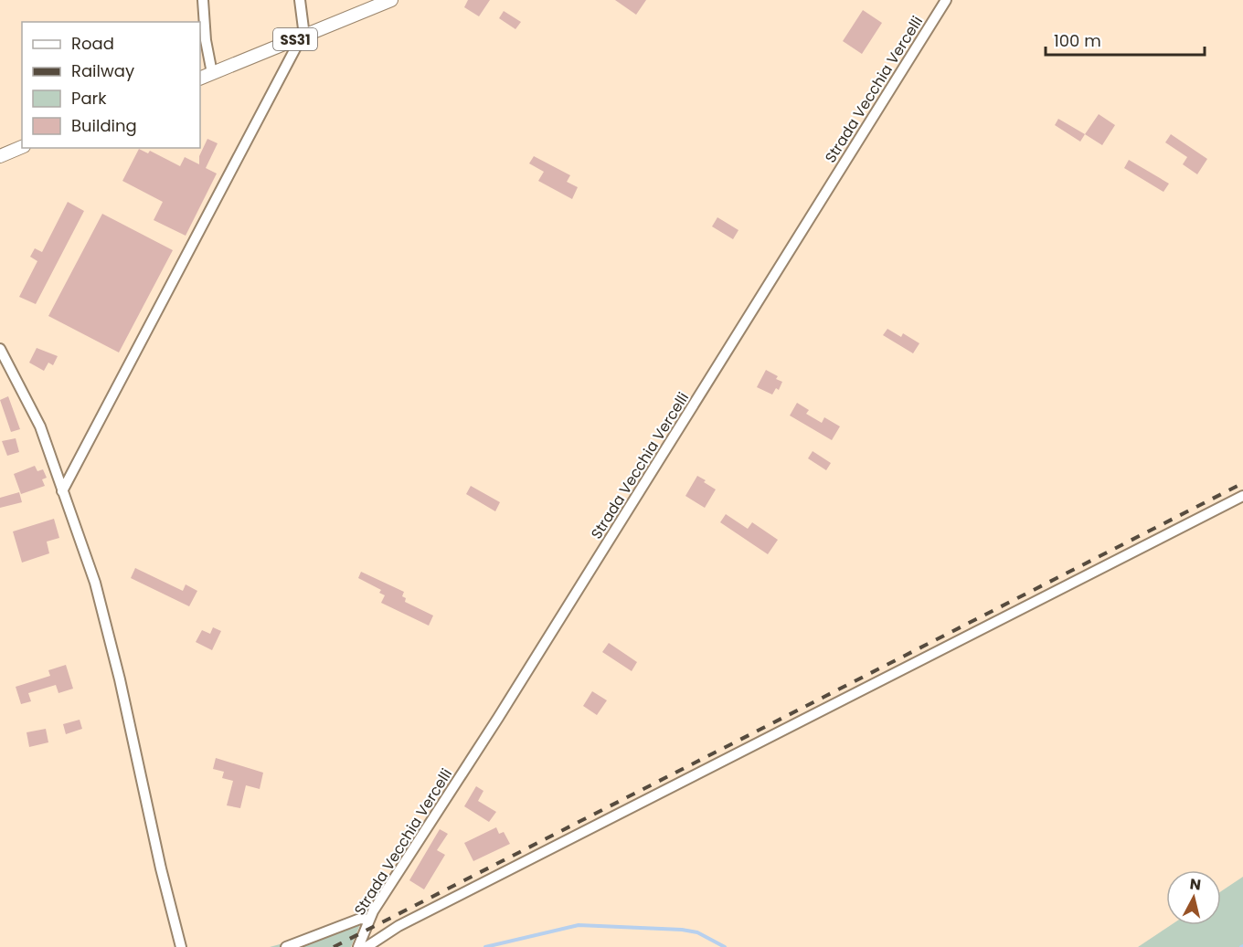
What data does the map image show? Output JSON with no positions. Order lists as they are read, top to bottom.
{
  "streets": {
    "main road": ["SS31"],
    "street": ["Strada Vecchia Vercelli"]
  },
  "legend": [
    "Road",
    "Railway",
    "Park",
    "Building"
  ],
  "scale_bar": "100 m",
  "north": "top"
}
